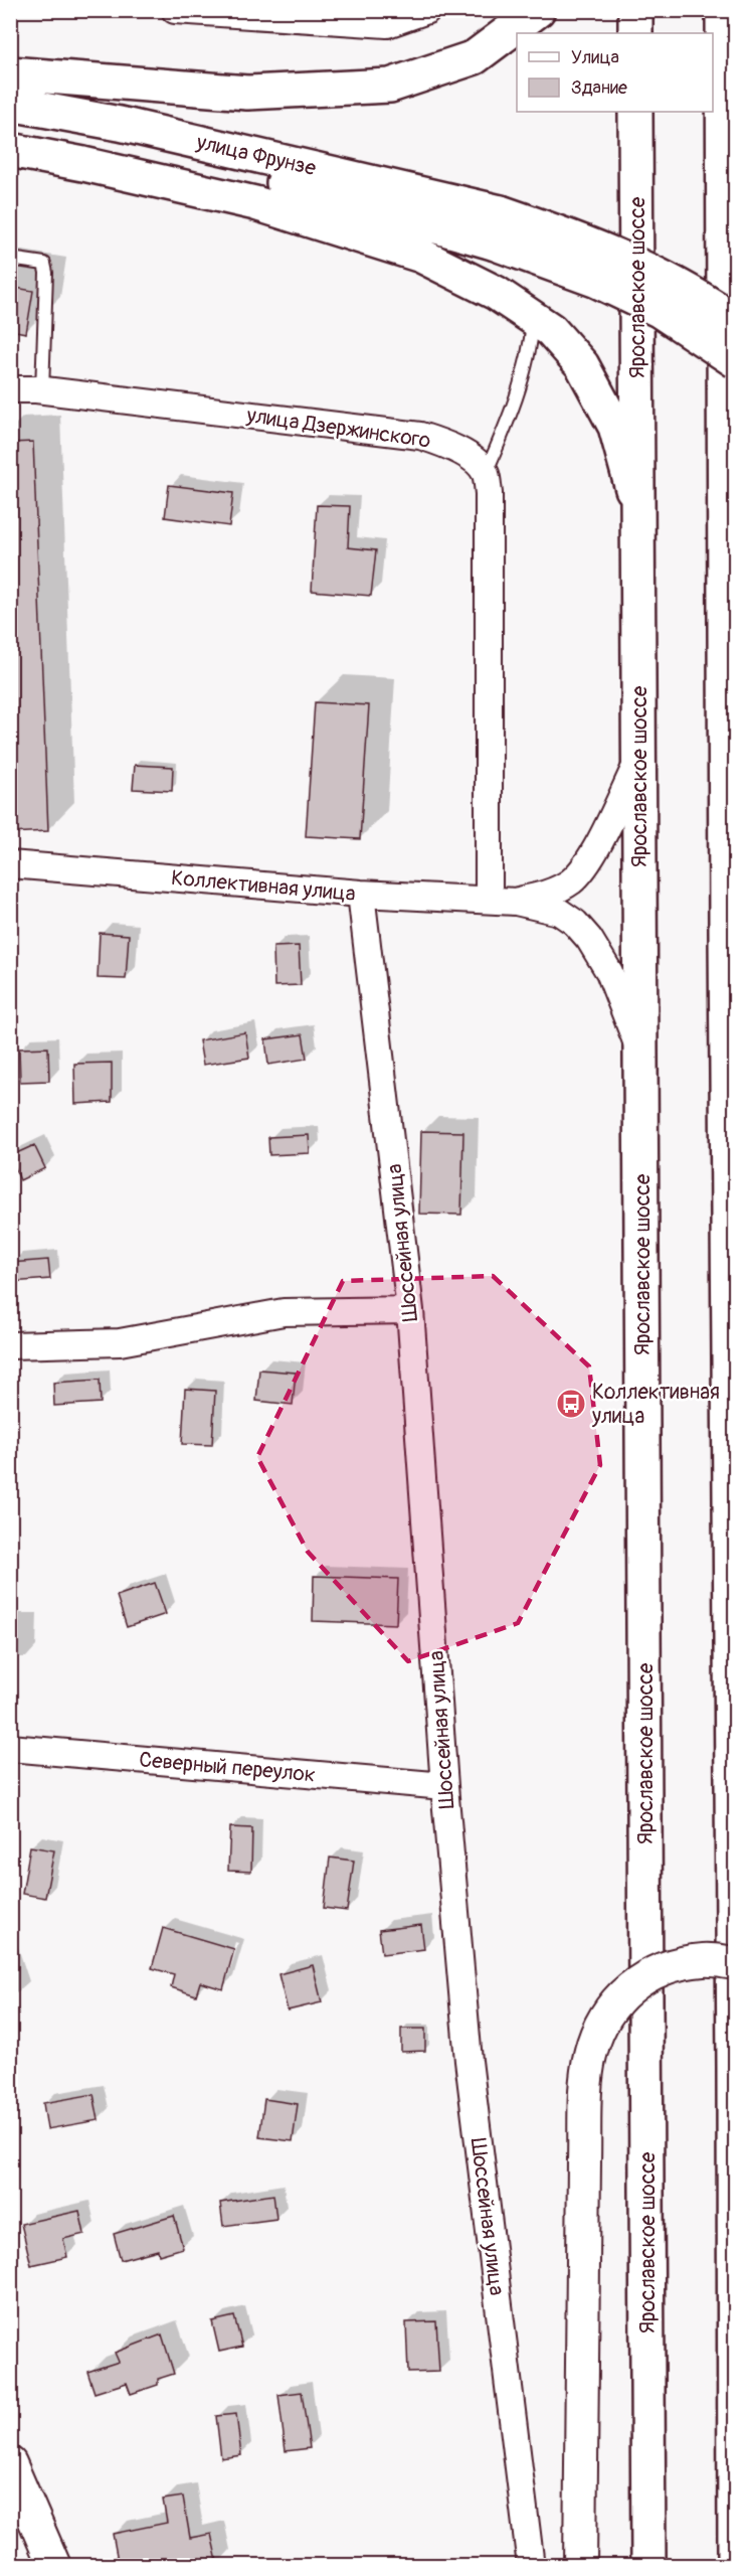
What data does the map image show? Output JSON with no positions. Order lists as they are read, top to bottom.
{
  "streets": {
    "main road": ["улица Фрунзе", "Ярославское шоссе"],
    "street": [
      "улица Дзержинского",
      "Коллективная улица",
      "Шоссейная улица",
      "Северный переулок"
    ]
  },
  "crossings": [
    ["Ярославское шоссе", "Коллективная улица"],
    ["Коллективная улица", "Шоссейная улица"],
    ["Шоссейная улица", "Северный переулок"]
  ],
  "places": {
    "bus stop": ["Коллективная улица"]
  },
  "legend": ["Улица", "Здание"]
}
